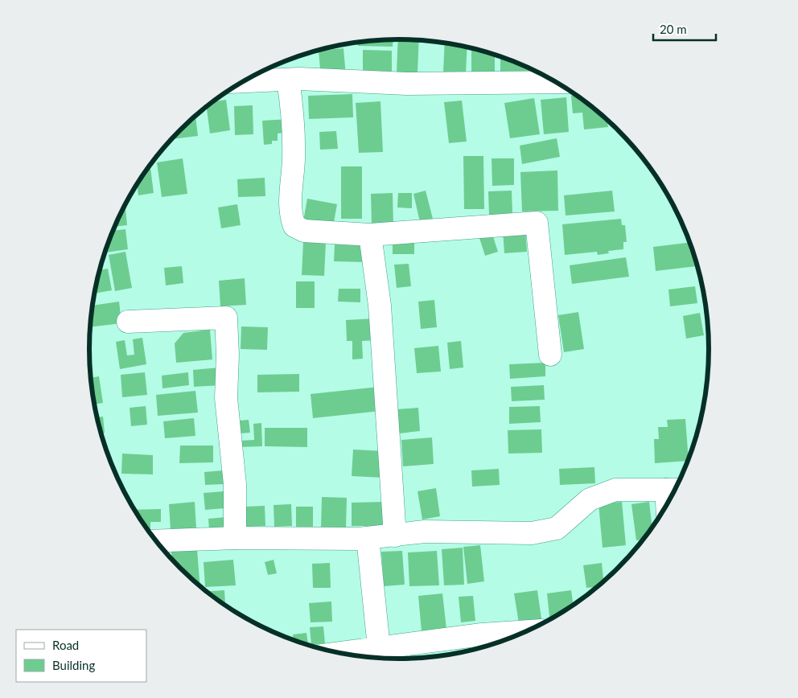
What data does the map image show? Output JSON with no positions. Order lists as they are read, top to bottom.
{
  "legend": ["Road", "Building"],
  "scale_bar": "20 m"
}
